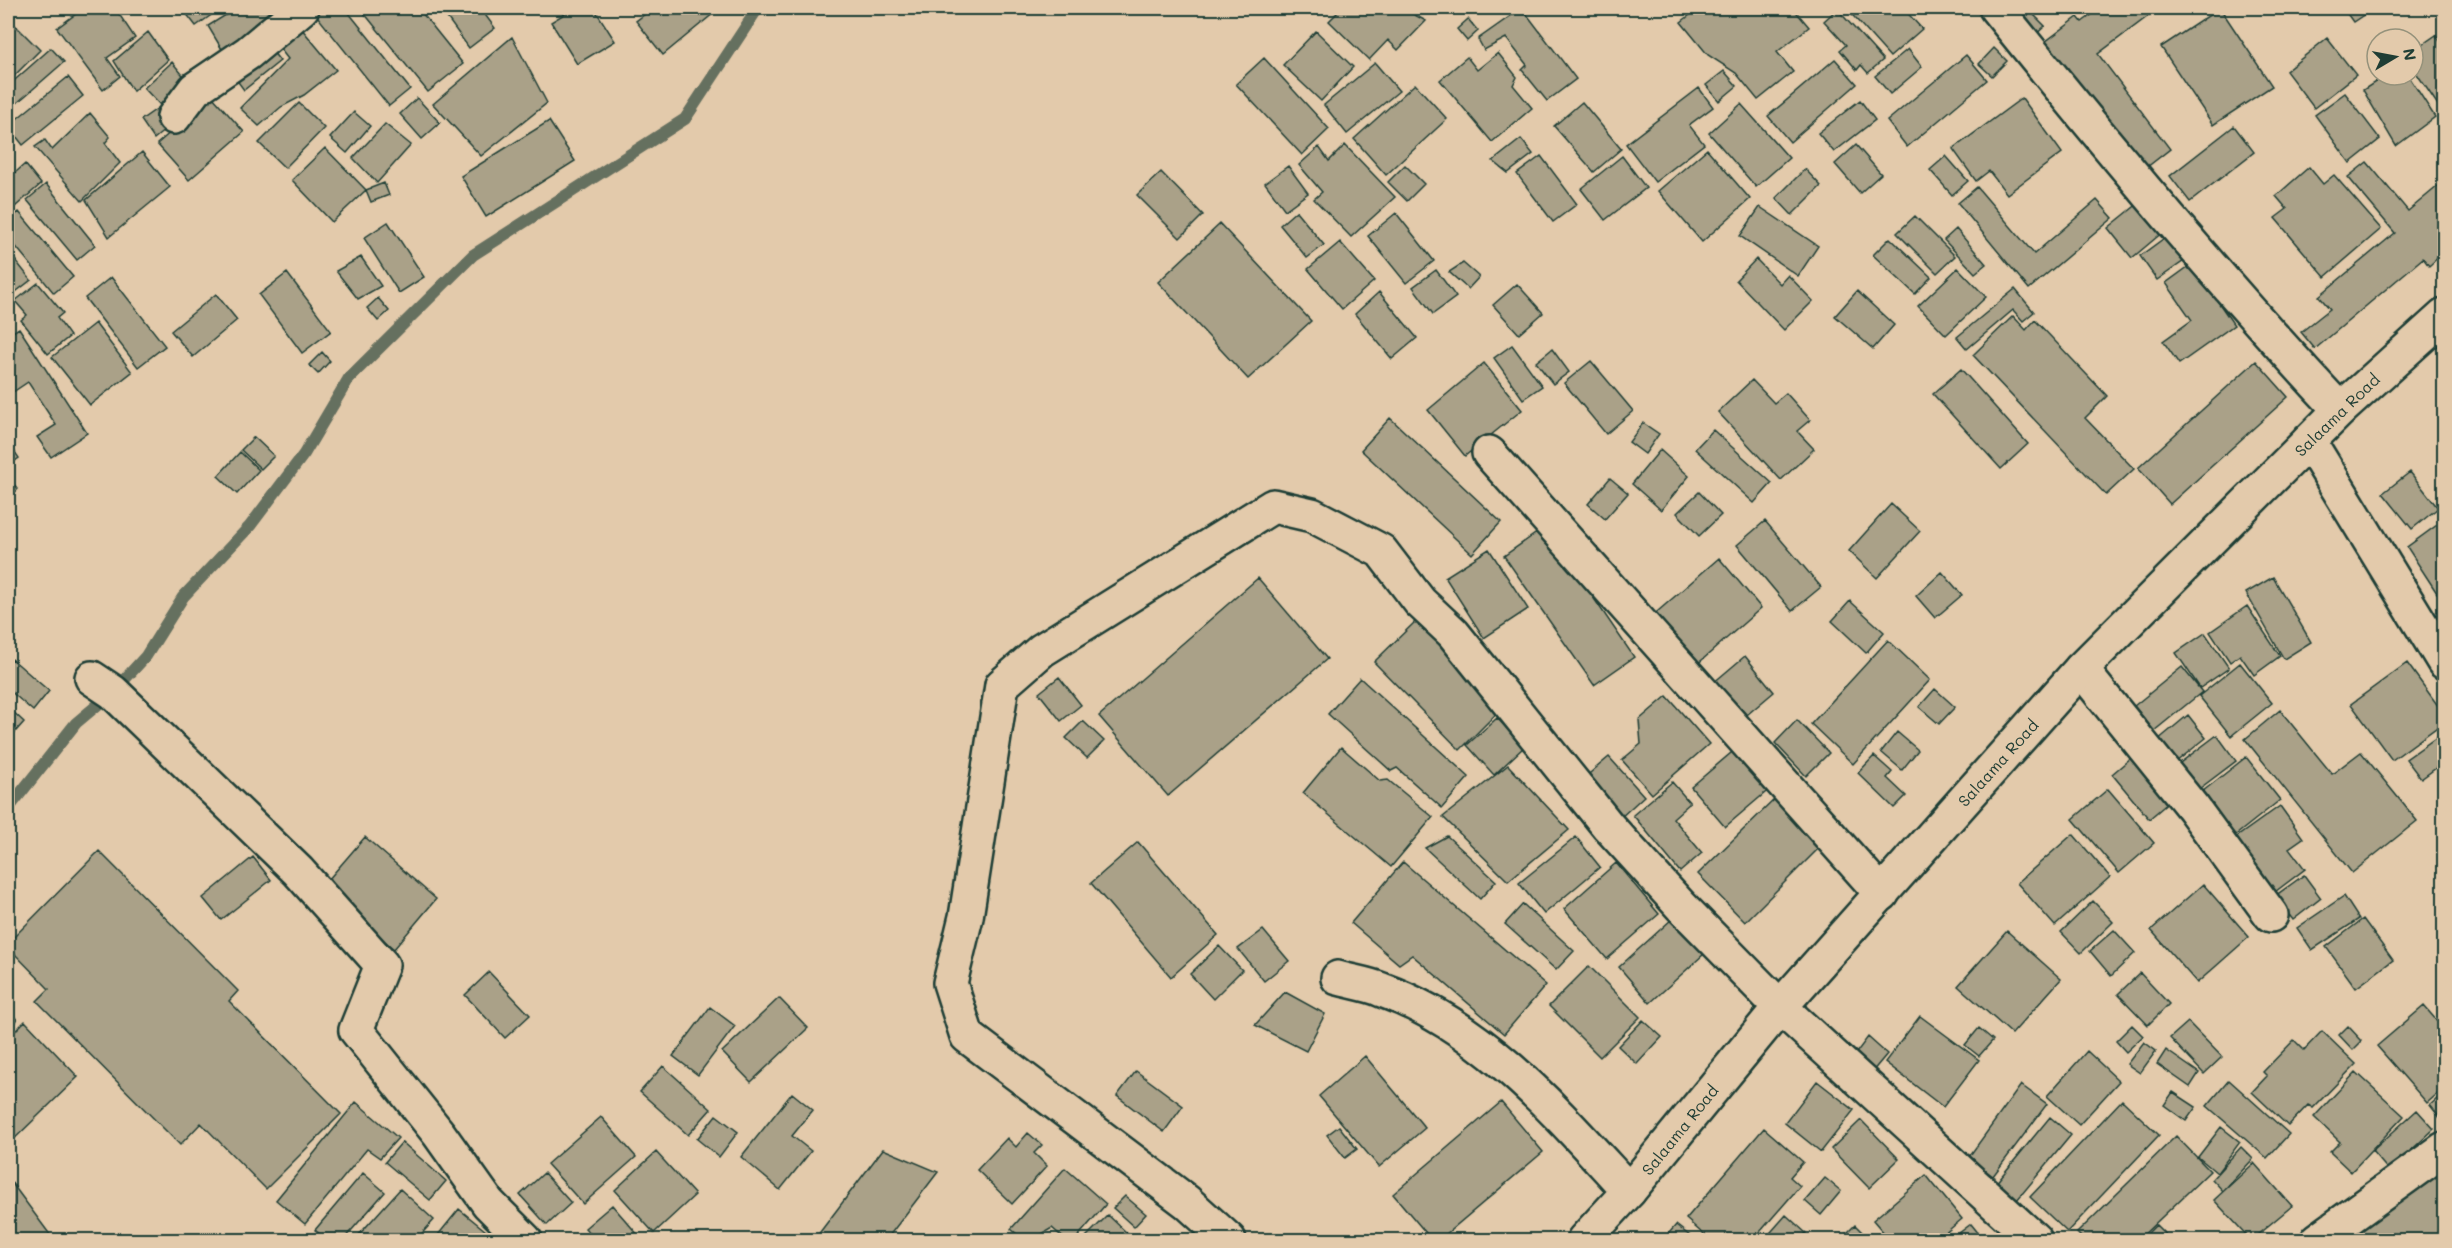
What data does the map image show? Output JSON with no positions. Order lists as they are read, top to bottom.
{
  "streets": {
    "street": ["Salaama Road"]
  },
  "north": "right"
}
